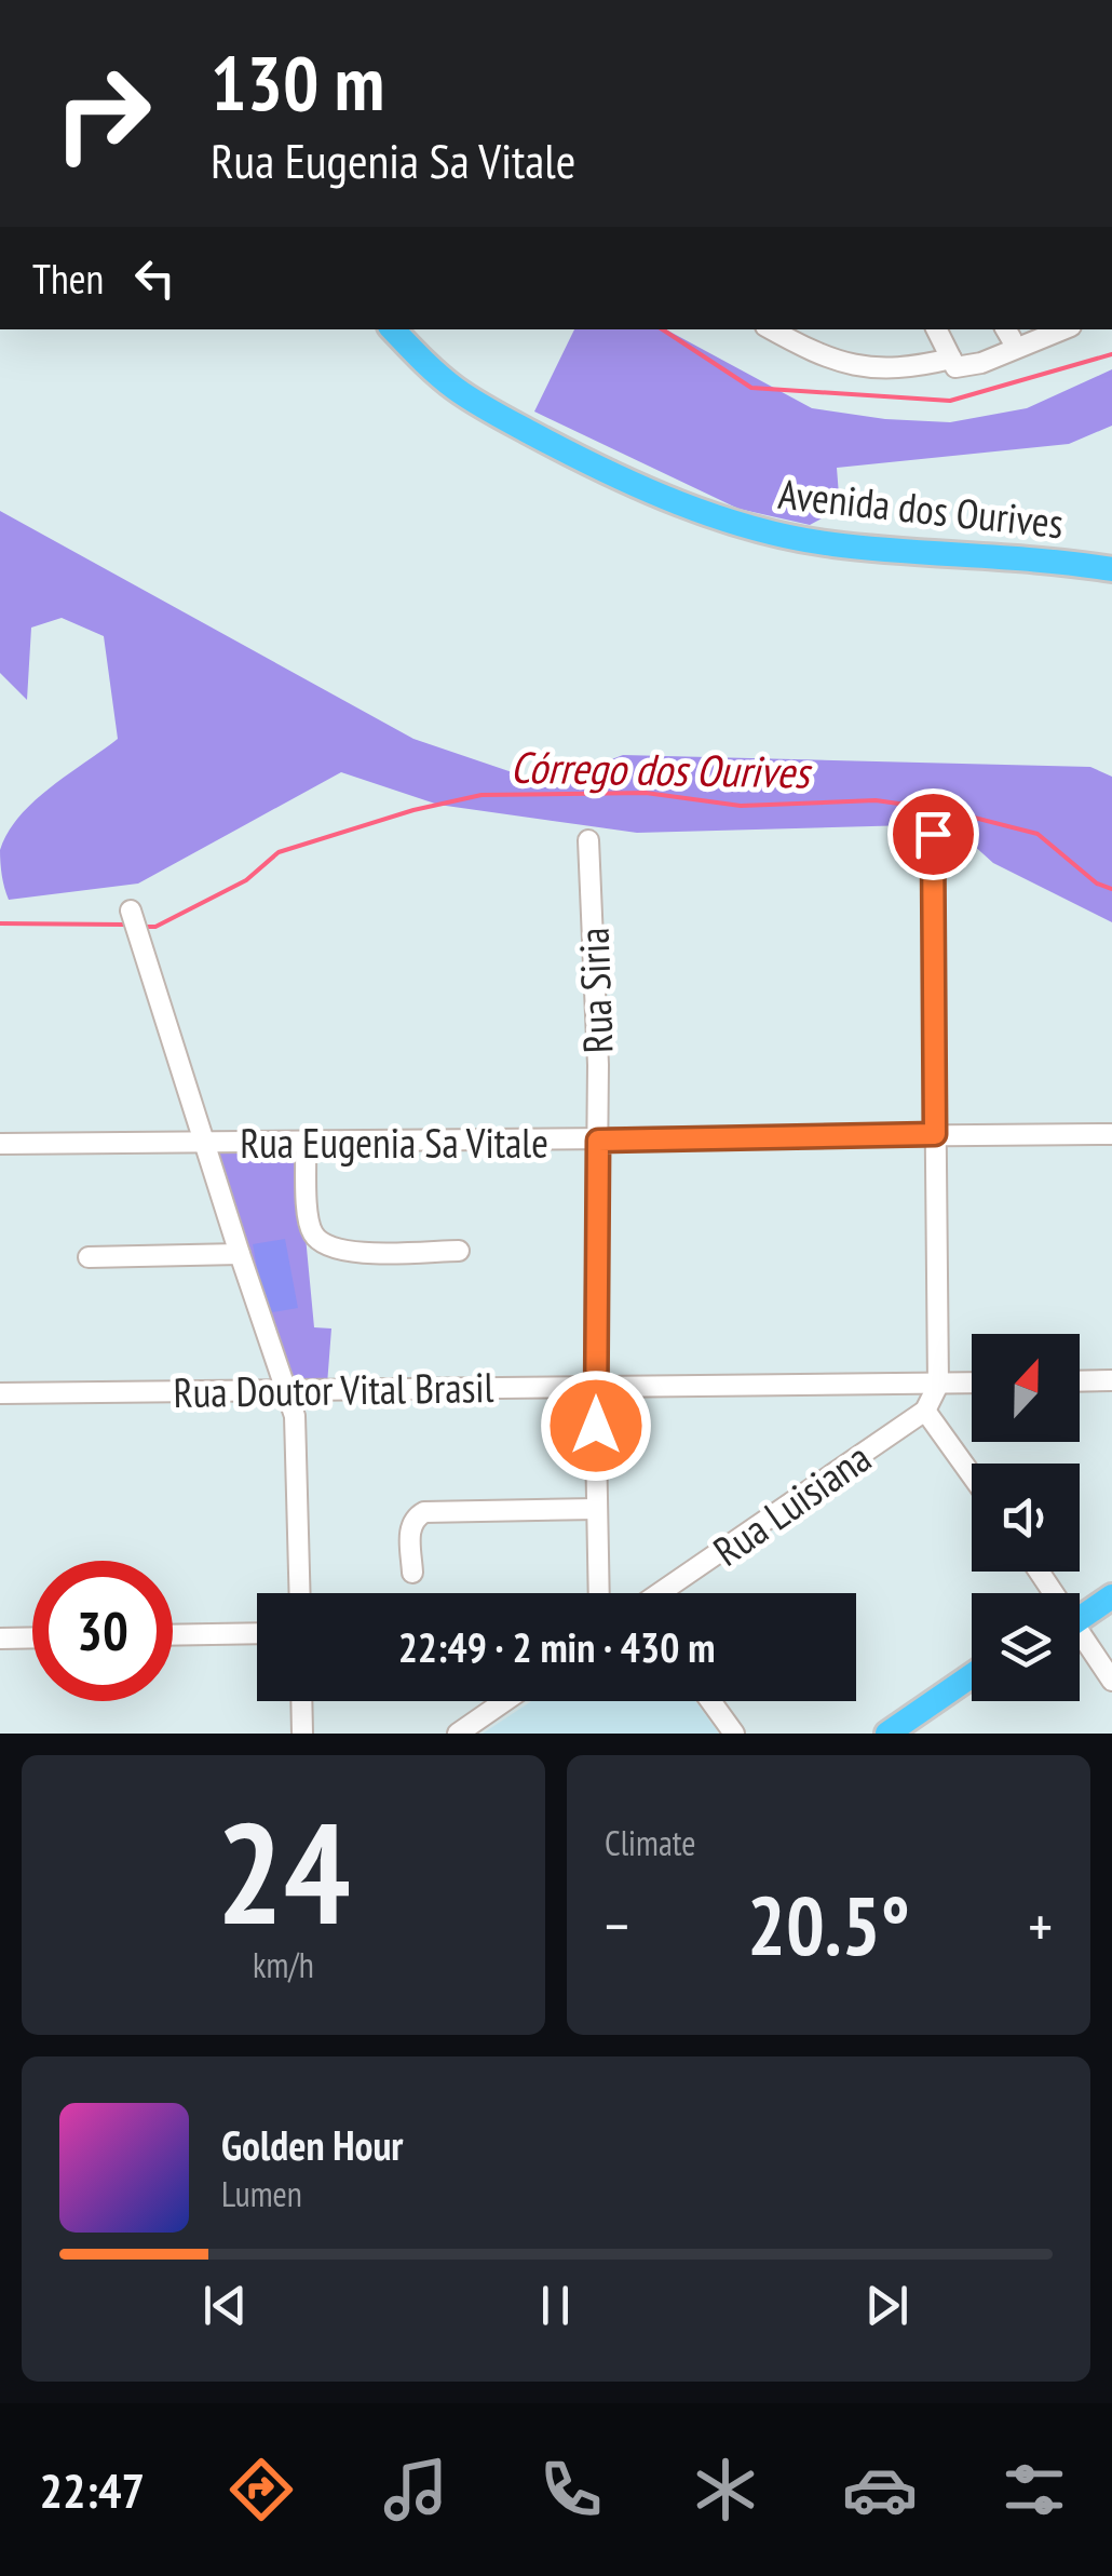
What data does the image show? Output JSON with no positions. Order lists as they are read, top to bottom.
{
  "streets": {
    "main road": ["Avenida dos Ourives"],
    "street": [
      "Rua Siria",
      "Rua Eugenia Sa Vitale",
      "Rua Doutor Vital Brasil",
      "Rua Luisiana"
    ]
  },
  "crossings": [
    ["Rua Siria", "Rua Eugenia Sa Vitale"],
    ["Rua Siria", "Rua Doutor Vital Brasil"],
    ["Rua Doutor Vital Brasil", "Rua Luisiana"]
  ],
  "water": ["Córrego dos Ourives"],
  "north": "top",
  "page": {
    "turn": ["130 m", "Rua Eugenia Sa Vitale"],
    "then": "Then",
    "limit": "30",
    "trip": "22:49 · 2 min · 430 m",
    "tile": [
      ["24", "km/h"],
      "Climate"
    ],
    "heat": ["−", "20.5°", "+"],
    "song": ["Golden Hour", "Lumen"],
    "tabs": "22:47"
  }
}
